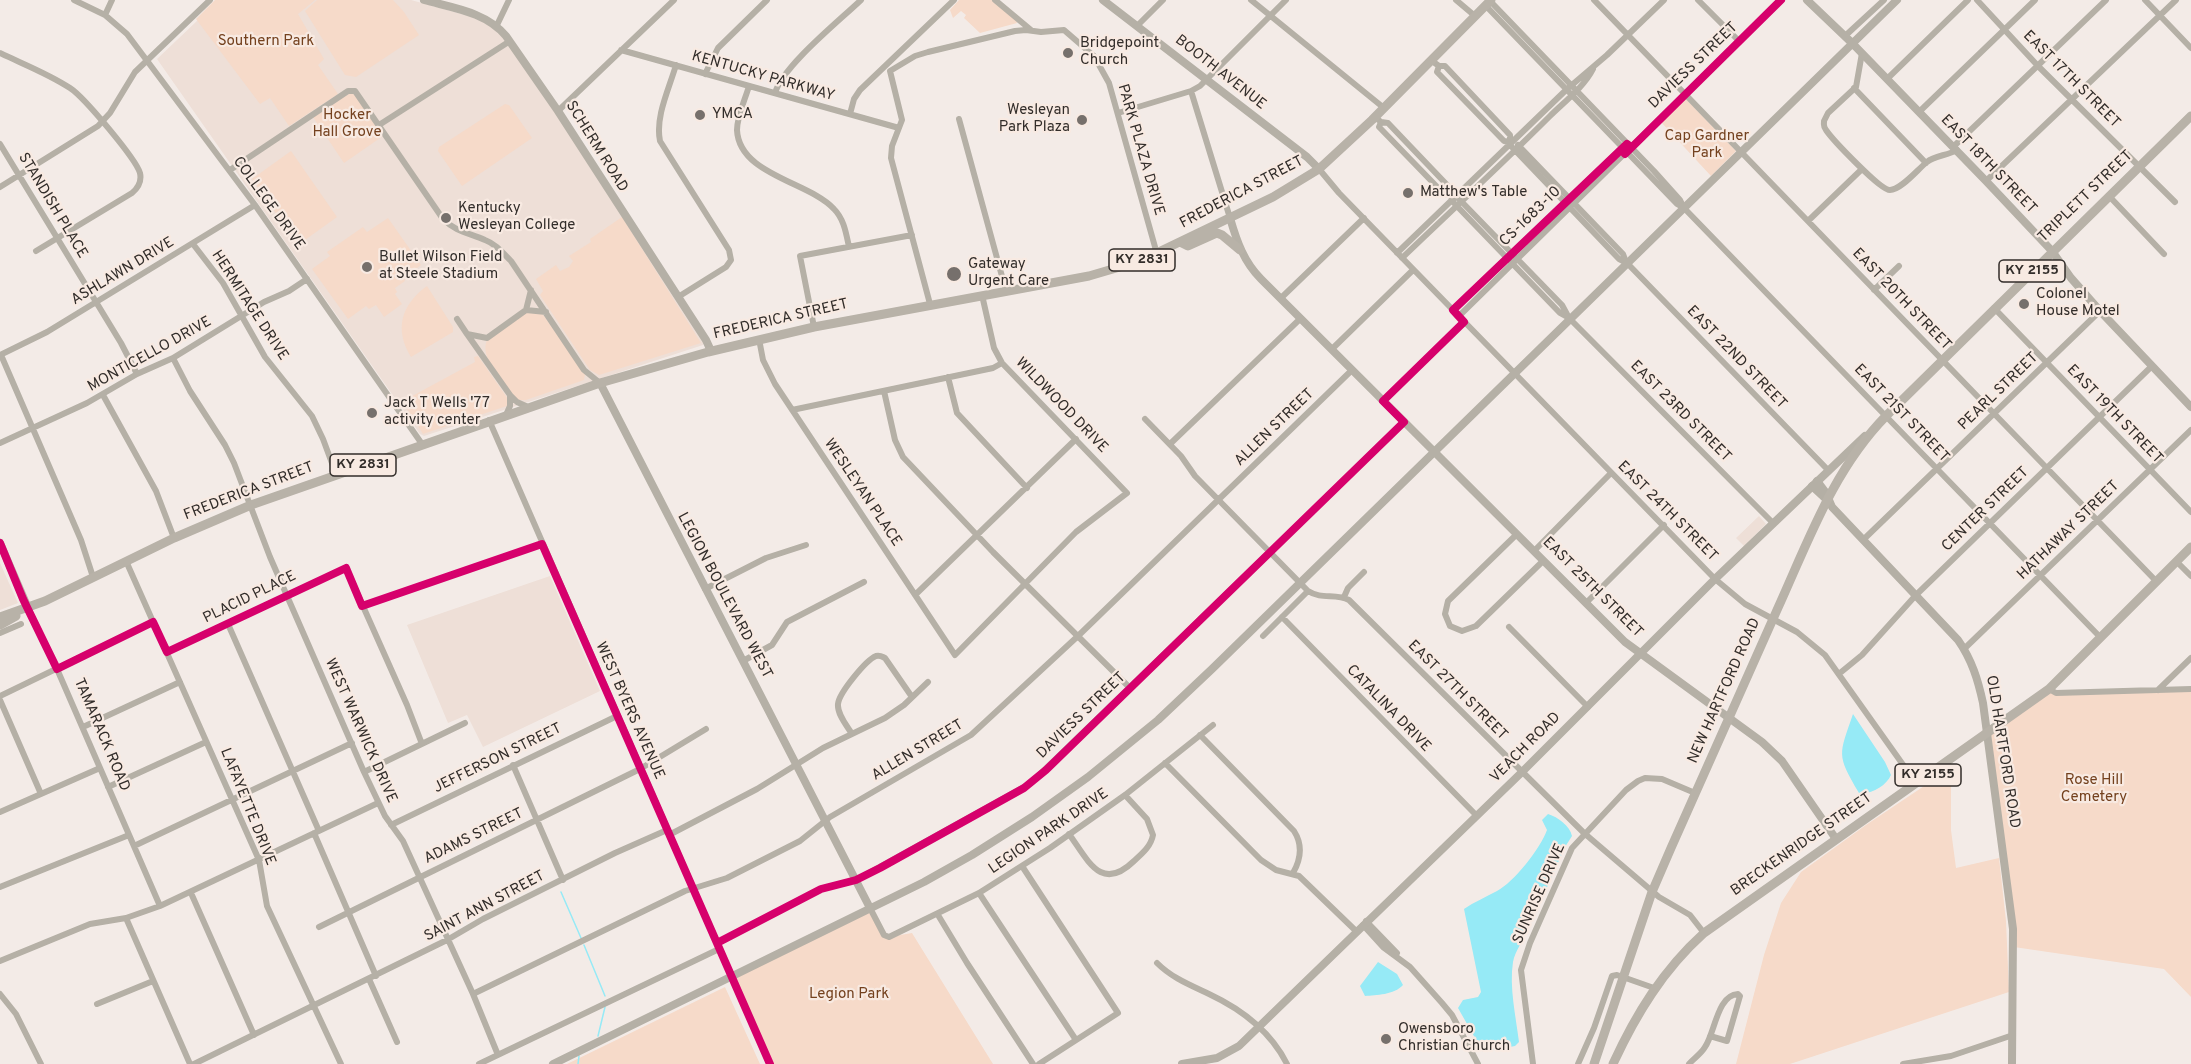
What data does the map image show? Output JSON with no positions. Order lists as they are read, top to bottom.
{
  "streets": {
    "main road": [
      "FREDERICA STREET",
      "TRIPLETT STREET",
      "KY 2831",
      "KY 2155",
      "NEW HARTFORD ROAD",
      "OLD HARTFORD ROAD",
      "BRECKENRIDGE STREET"
    ],
    "street": [
      "DAVIESS STREET",
      "BOOTH AVENUE",
      "KENTUCKY PARKWAY",
      "EAST 17TH STREET",
      "SCHERM ROAD",
      "PARK PLAZA DRIVE",
      "EAST 18TH STREET",
      "COLLEGE DRIVE",
      "STANDISH PLACE",
      "CS-1683-10",
      "ASHLAWN DRIVE",
      "EAST 20TH STREET",
      "HERMITAGE DRIVE",
      "MONTICELLO DRIVE",
      "EAST 22ND STREET",
      "PEARL STREET",
      "WILDWOOD DRIVE",
      "EAST 23RD STREET",
      "EAST 21ST STREET",
      "EAST 19TH STREET",
      "ALLEN STREET",
      "WESLEYAN PLACE",
      "CENTER STREET",
      "EAST 24TH STREET",
      "HATHAWAY STREET",
      "EAST 25TH STREET",
      "LEGION BOULEVARD WEST",
      "PLACID PLACE",
      "EAST 27TH STREET",
      "CATALINA DRIVE",
      "WEST BYERS AVENUE",
      "WEST WARWICK DRIVE",
      "TAMARACK ROAD",
      "VEACH ROAD",
      "JEFFERSON STREET",
      "LAFAYETTE DRIVE",
      "LEGION PARK DRIVE",
      "ADAMS STREET",
      "SUNRISE DRIVE",
      "SAINT ANN STREET"
    ]
  },
  "crossings": [
    ["DAVIESS STREET", "CS-1683-10"],
    ["DAVIESS STREET", "EAST 20TH STREET"],
    ["DAVIESS STREET", "EAST 22ND STREET"],
    ["DAVIESS STREET", "EAST 23RD STREET"],
    ["DAVIESS STREET", "EAST 21ST STREET"],
    ["DAVIESS STREET", "EAST 24TH STREET"],
    ["DAVIESS STREET", "EAST 25TH STREET"],
    ["DAVIESS STREET", "LEGION BOULEVARD WEST"],
    ["DAVIESS STREET", "WEST BYERS AVENUE"],
    ["DAVIESS STREET", "WEST WARWICK DRIVE"],
    ["BOOTH AVENUE", "FREDERICA STREET"],
    ["BOOTH AVENUE", "EAST 24TH STREET"],
    ["KENTUCKY PARKWAY", "PARK PLAZA DRIVE"],
    ["EAST 17TH STREET", "TRIPLETT STREET"],
    ["SCHERM ROAD", "FREDERICA STREET"],
    ["PARK PLAZA DRIVE", "FREDERICA STREET"],
    ["EAST 18TH STREET", "TRIPLETT STREET"],
    ["EAST 18TH STREET", "PEARL STREET"],
    ["EAST 18TH STREET", "CENTER STREET"],
    ["FREDERICA STREET", "COLLEGE DRIVE"],
    ["FREDERICA STREET", "HERMITAGE DRIVE"],
    ["FREDERICA STREET", "EAST 22ND STREET"],
    ["FREDERICA STREET", "WILDWOOD DRIVE"],
    ["FREDERICA STREET", "EAST 23RD STREET"],
    ["FREDERICA STREET", "EAST 21ST STREET"],
    ["FREDERICA STREET", "WESLEYAN PLACE"],
    ["FREDERICA STREET", "EAST 24TH STREET"],
    ["FREDERICA STREET", "EAST 25TH STREET"],
    ["FREDERICA STREET", "LEGION BOULEVARD WEST"],
    ["FREDERICA STREET", "WEST BYERS AVENUE"],
    ["FREDERICA STREET", "WEST WARWICK DRIVE"],
    ["FREDERICA STREET", "TAMARACK ROAD"],
    ["FREDERICA STREET", "LAFAYETTE DRIVE"],
    ["TRIPLETT STREET", "EAST 20TH STREET"],
    ["TRIPLETT STREET", "EAST 21ST STREET"],
    ["TRIPLETT STREET", "EAST 19TH STREET"],
    ["TRIPLETT STREET", "NEW HARTFORD ROAD"],
    ["TRIPLETT STREET", "VEACH ROAD"],
    ["COLLEGE DRIVE", "ASHLAWN DRIVE"],
    ["COLLEGE DRIVE", "MONTICELLO DRIVE"],
    ["STANDISH PLACE", "ASHLAWN DRIVE"],
    ["STANDISH PLACE", "MONTICELLO DRIVE"],
    ["CS-1683-10", "EAST 22ND STREET"],
    ["CS-1683-10", "EAST 23RD STREET"],
    ["CS-1683-10", "EAST 24TH STREET"],
    ["KY 2155", "BRECKENRIDGE STREET"],
    ["ASHLAWN DRIVE", "HERMITAGE DRIVE"],
    ["EAST 20TH STREET", "PEARL STREET"],
    ["EAST 20TH STREET", "CENTER STREET"],
    ["EAST 20TH STREET", "HATHAWAY STREET"],
    ["EAST 20TH STREET", "BRECKENRIDGE STREET"],
    ["HERMITAGE DRIVE", "MONTICELLO DRIVE"],
    ["MONTICELLO DRIVE", "WEST WARWICK DRIVE"],
    ["EAST 22ND STREET", "VEACH ROAD"],
    ["PEARL STREET", "EAST 21ST STREET"],
    ["PEARL STREET", "EAST 19TH STREET"],
    ["PEARL STREET", "OLD HARTFORD ROAD"],
    ["WILDWOOD DRIVE", "WESLEYAN PLACE"],
    ["EAST 23RD STREET", "VEACH ROAD"],
    ["EAST 21ST STREET", "CENTER STREET"],
    ["EAST 21ST STREET", "HATHAWAY STREET"],
    ["EAST 21ST STREET", "BRECKENRIDGE STREET"],
    ["EAST 19TH STREET", "CENTER STREET"],
    ["EAST 19TH STREET", "HATHAWAY STREET"],
    ["ALLEN STREET", "EAST 25TH STREET"],
    ["ALLEN STREET", "LEGION BOULEVARD WEST"],
    ["ALLEN STREET", "WEST BYERS AVENUE"],
    ["ALLEN STREET", "WEST WARWICK DRIVE"],
    ["CENTER STREET", "EAST 24TH STREET"],
    ["CENTER STREET", "OLD HARTFORD ROAD"],
    ["EAST 24TH STREET", "NEW HARTFORD ROAD"],
    ["EAST 24TH STREET", "VEACH ROAD"],
    ["EAST 24TH STREET", "BRECKENRIDGE STREET"],
    ["HATHAWAY STREET", "OLD HARTFORD ROAD"],
    ["EAST 25TH STREET", "NEW HARTFORD ROAD"],
    ["EAST 25TH STREET", "VEACH ROAD"],
    ["EAST 25TH STREET", "BRECKENRIDGE STREET"],
    ["LEGION BOULEVARD WEST", "LEGION PARK DRIVE"],
    ["LEGION BOULEVARD WEST", "SAINT ANN STREET"],
    ["PLACID PLACE", "WEST WARWICK DRIVE"],
    ["PLACID PLACE", "LAFAYETTE DRIVE"],
    ["EAST 27TH STREET", "NEW HARTFORD ROAD"],
    ["EAST 27TH STREET", "VEACH ROAD"],
    ["EAST 27TH STREET", "BRECKENRIDGE STREET"],
    ["EAST 27TH STREET", "SUNRISE DRIVE"],
    ["NEW HARTFORD ROAD", "VEACH ROAD"],
    ["NEW HARTFORD ROAD", "OLD HARTFORD ROAD"],
    ["NEW HARTFORD ROAD", "SUNRISE DRIVE"],
    ["CATALINA DRIVE", "VEACH ROAD"],
    ["WEST BYERS AVENUE", "JEFFERSON STREET"],
    ["WEST BYERS AVENUE", "ADAMS STREET"],
    ["WEST BYERS AVENUE", "SAINT ANN STREET"],
    ["WEST WARWICK DRIVE", "JEFFERSON STREET"],
    ["WEST WARWICK DRIVE", "ADAMS STREET"],
    ["WEST WARWICK DRIVE", "SAINT ANN STREET"],
    ["VEACH ROAD", "OLD HARTFORD ROAD"],
    ["OLD HARTFORD ROAD", "BRECKENRIDGE STREET"],
    ["LAFAYETTE DRIVE", "SAINT ANN STREET"]
  ],
  "parks": [
    "Southern Park",
    "Hocker Hall Grove",
    "Cap Gardner Park",
    "Rose Hill Cemetery",
    "Legion Park"
  ],
  "places": [
    "Bridgepoint Church",
    "YMCA",
    "Wesleyan Park Plaza",
    "Matthew's Table",
    "Kentucky Wesleyan College",
    "Bullet Wilson Field at Steele Stadium",
    "Gateway Urgent Care",
    "Colonel House Motel",
    "Jack T Wells '77 activity center",
    "Owensboro Christian Church"
  ]
}
